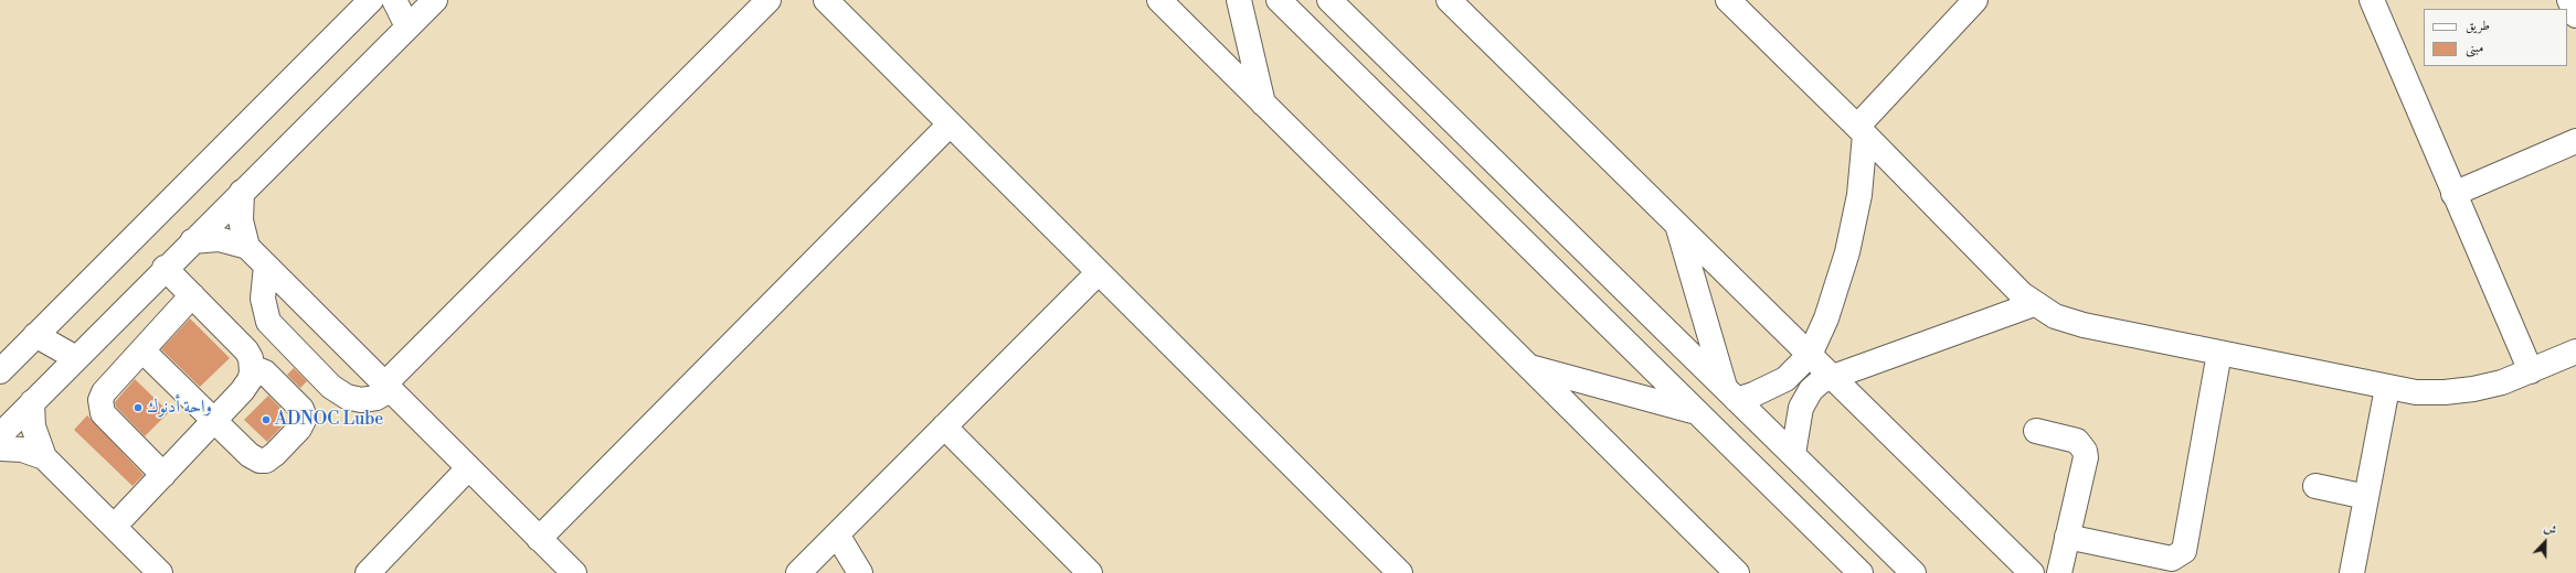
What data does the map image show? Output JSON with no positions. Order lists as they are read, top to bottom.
{
  "places": ["واحة أدنوك", "ADNOC Lube"],
  "legend": ["طريق", "مبنى"],
  "north": "top"
}
